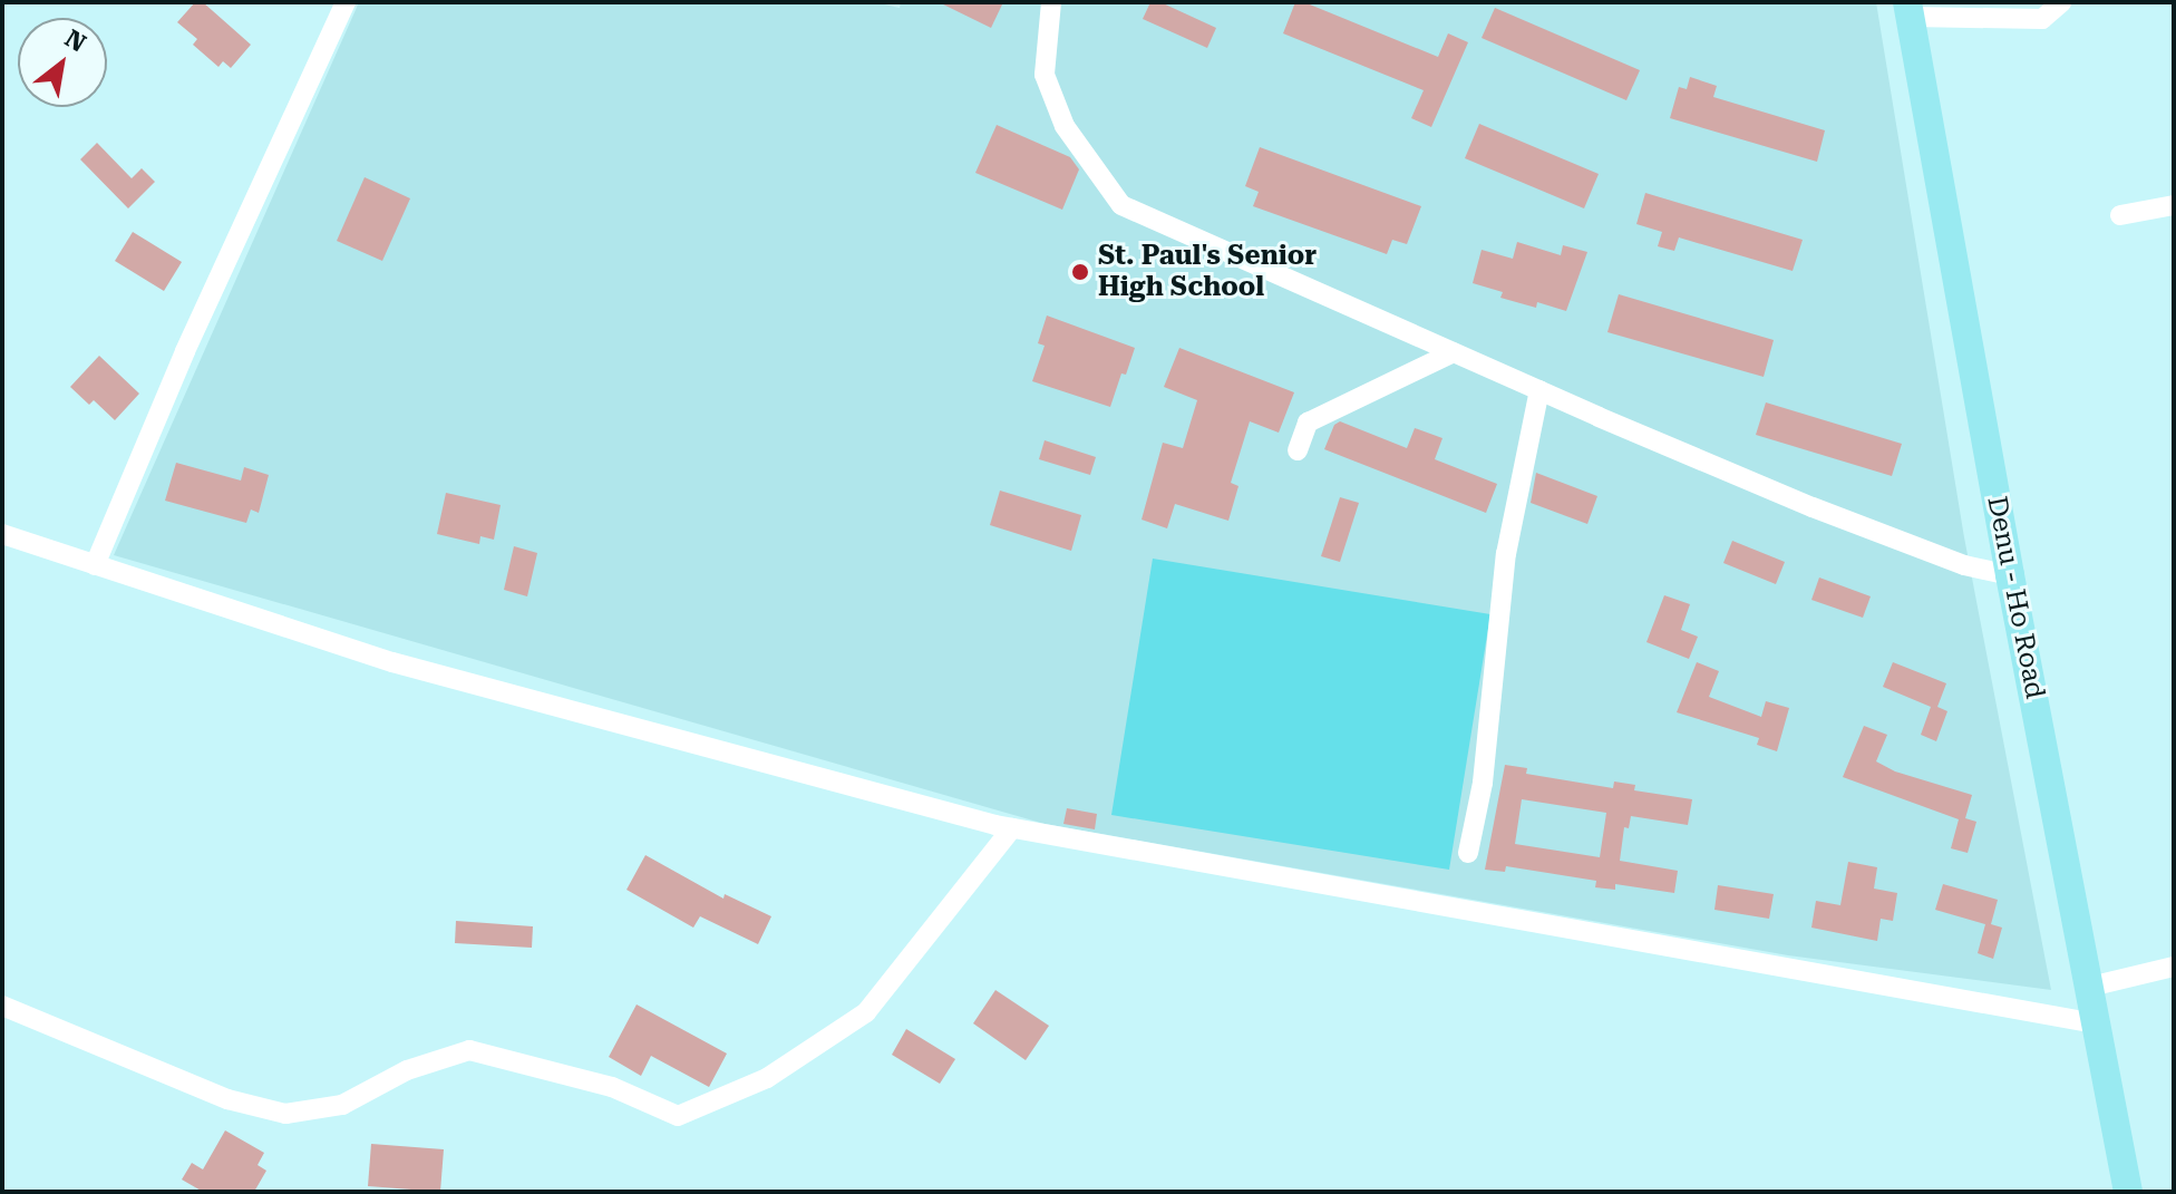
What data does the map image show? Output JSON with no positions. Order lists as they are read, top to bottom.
{
  "streets": {
    "main road": ["Denu - Ho Road"]
  },
  "places": ["St. Paul's Senior High School"],
  "north": "top right"
}
